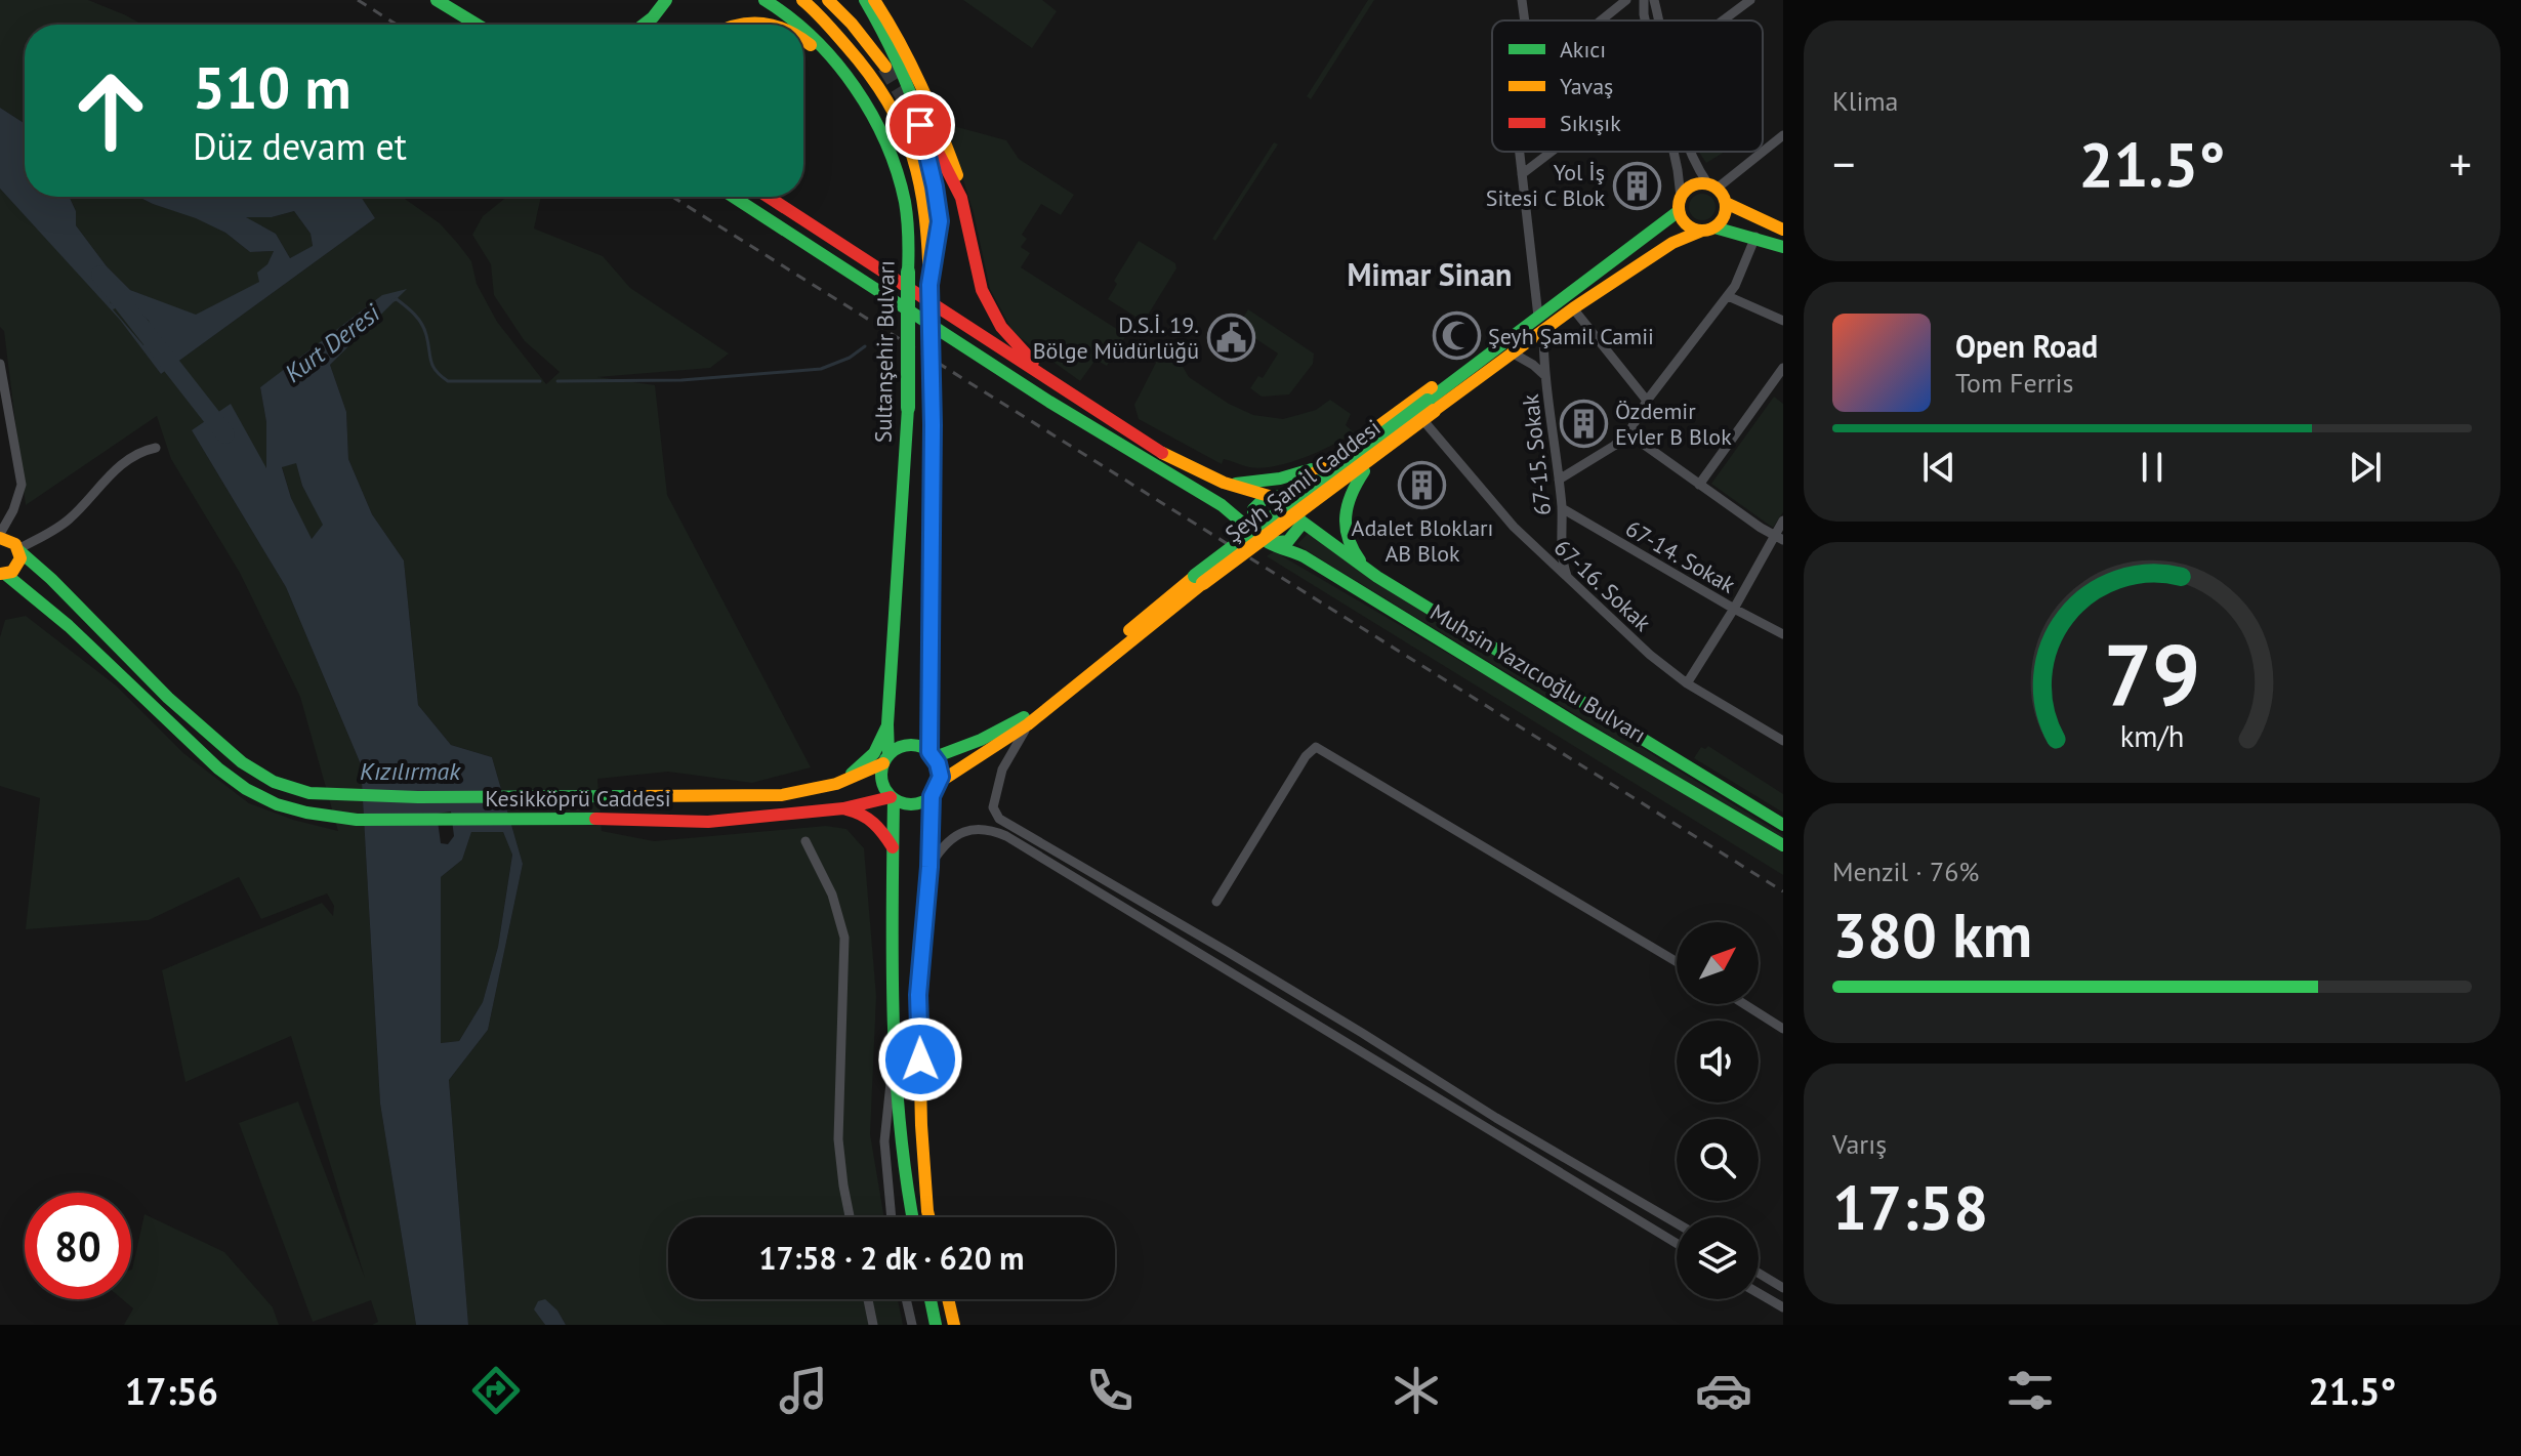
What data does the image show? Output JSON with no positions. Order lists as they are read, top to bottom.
{
  "streets": {
    "main road": [
      "Sultanşehir Bulvarı",
      "Şeyh Şamil Caddesi",
      "Muhsin Yazıcıoğlu Bulvarı",
      "Kesikköprü Caddesi"
    ],
    "street": ["67-15. Sokak", "67-14. Sokak", "67-16. Sokak"]
  },
  "crossings": [
    ["Sultanşehir Bulvarı", "Şeyh Şamil Caddesi"],
    ["Sultanşehir Bulvarı", "Kesikköprü Caddesi"],
    ["67-15. Sokak", "Şeyh Şamil Caddesi"],
    ["67-15. Sokak", "67-14. Sokak"],
    ["67-15. Sokak", "67-16. Sokak"],
    ["Şeyh Şamil Caddesi", "67-16. Sokak"],
    ["Şeyh Şamil Caddesi", "Kesikköprü Caddesi"]
  ],
  "districts": ["Mimar Sinan"],
  "water": ["Kurt Deresi", "Kızılırmak"],
  "places": {
    "building": ["Yol İş Sitesi C Blok", "Özdemir Evler B Blok", "Adalet Blokları AB Blok"],
    "mosque": ["Şeyh Şamil Camii"],
    "public building": ["D.S.İ. 19. Bölge Müdürlüğü"]
  },
  "legend": ["Akıcı", "Yavaş", "Sıkışık"],
  "north": "top right",
  "page": {
    "tile": [
      "Klima",
      ["Menzil · 76%", "380 km"],
      ["Varış", "17:58"]
    ],
    "turn": ["510 m", "Düz devam et"],
    "heat": ["−", "21.5°", "+"],
    "song": ["Open Road", "Tom Ferris"],
    "limit": "80",
    "trip": "17:58 · 2 dk · 620 m",
    "tabs": ["17:56", "21.5°"],
    "gauge": ["79", "km/h"]
  }
}
